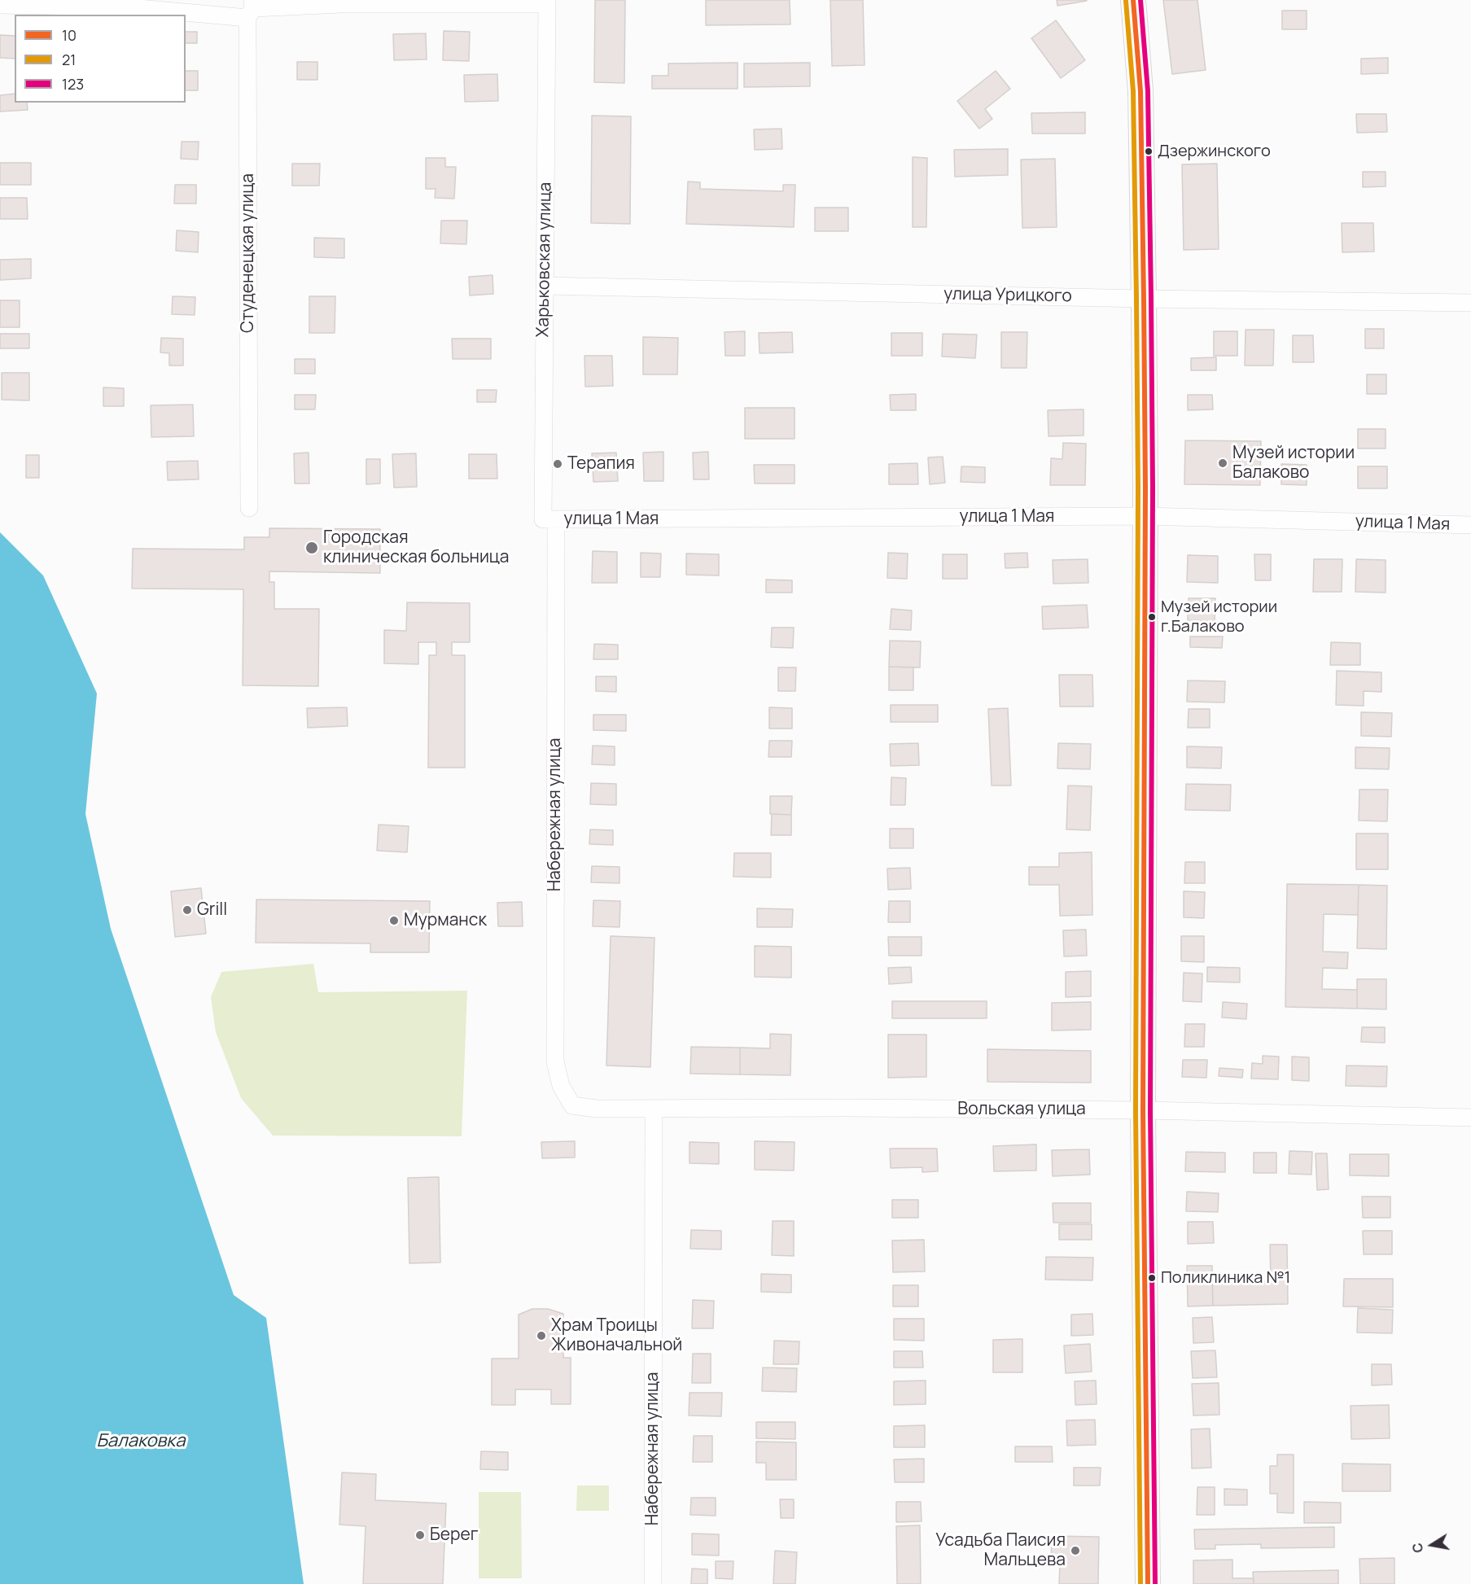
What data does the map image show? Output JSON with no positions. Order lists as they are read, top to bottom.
{
  "streets": {
    "street": [
      "Студенецкая улица",
      "Харьковская улица",
      "улица Урицкого",
      "улица 1 Мая",
      "Набережная улица",
      "Вольская улица"
    ]
  },
  "crossings": [
    ["Харьковская улица", "улица Урицкого"],
    ["Харьковская улица", "улица 1 Мая"],
    ["Харьковская улица", "Набережная улица"],
    ["улица 1 Мая", "Набережная улица"],
    ["Набережная улица", "Вольская улица"]
  ],
  "water": ["Балаковка"],
  "places": [
    "Дзержинского",
    "Музей истории Балаково",
    "Терапия",
    "Городская клиническая больница",
    "Музей истории г.Балаково",
    "Grill",
    "Мурманск",
    "Поликлиника №1",
    "Храм Троицы Живоначальной",
    "Берег",
    "Усадьба Паисия Мальцева"
  ],
  "lines": ["transit line 10", "transit line 123", "transit line 21"],
  "legend": ["10", "21", "123"],
  "north": "left"
}
